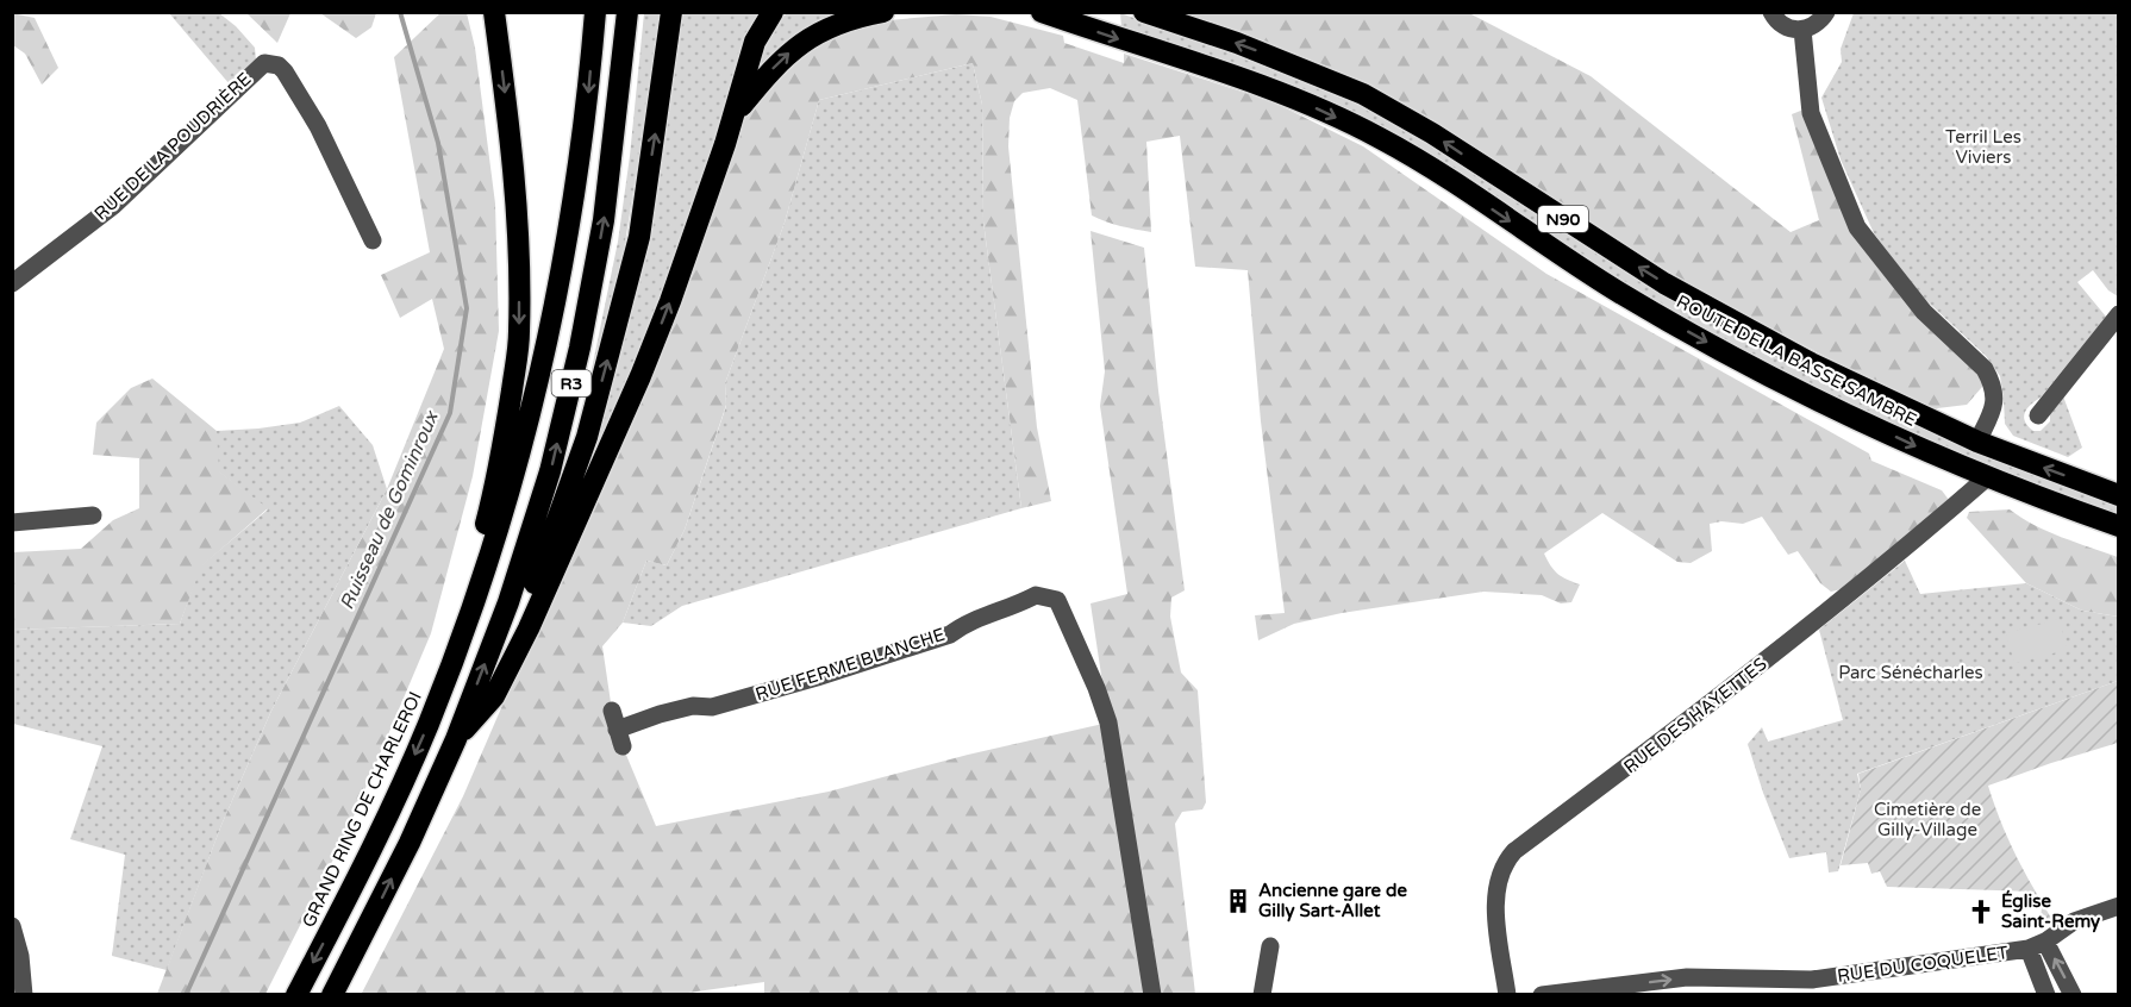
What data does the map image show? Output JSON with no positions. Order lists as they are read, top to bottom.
{
  "streets": {
    "highway": [
      "N90",
      "ROUTE DE LA BASSE SAMBRE",
      "R3",
      "GRAND RING DE CHARLEROI"
    ],
    "street": [
      "RUE DE LA POUDRIÈRE",
      "RUE FERME BLANCHE",
      "RUE DES HAYETTES",
      "RUE DU COQUELET"
    ]
  },
  "crossings": [
    ["ROUTE DE LA BASSE SAMBRE", "RUE DES HAYETTES"]
  ],
  "one_way": ["RUE DU COQUELET"],
  "water": ["Ruisseau de Gominroux"],
  "parks": ["Terril Les Viviers", "Parc Sénécharles", "Cimetière de Gilly-Village"],
  "places": {
    "building": ["Ancienne gare de Gilly Sart-Allet"],
    "church": ["Église Saint-Remy"]
  }
}
